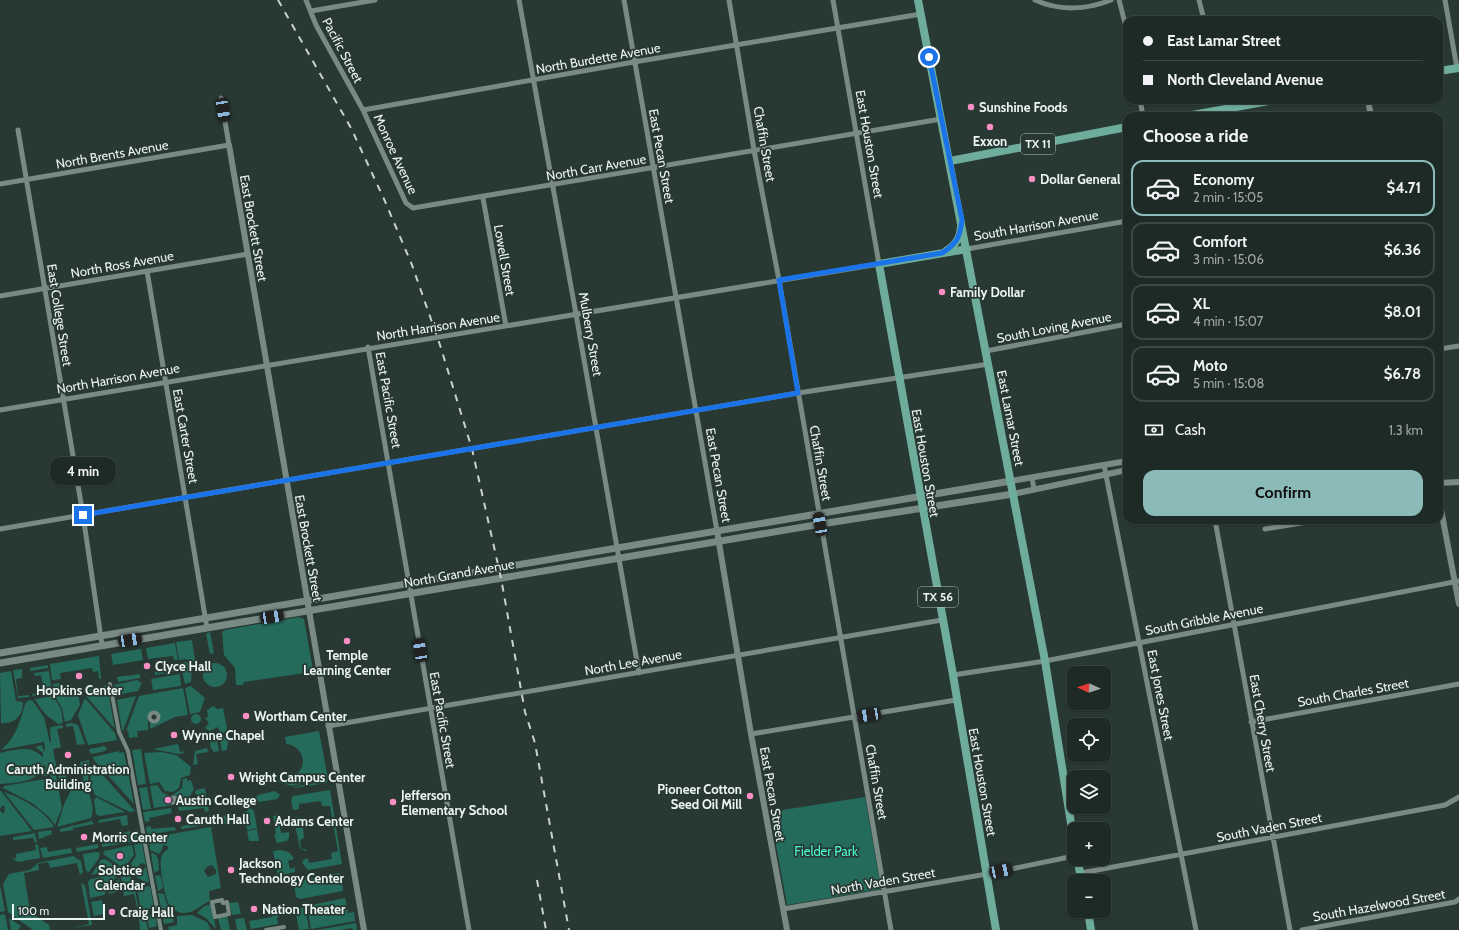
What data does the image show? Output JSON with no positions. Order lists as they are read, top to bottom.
{
  "streets": {
    "main road": [
      "East Houston Street",
      "TX 11",
      "South Harrison Avenue",
      "East Lamar Street",
      "North Grand Avenue",
      "TX 56"
    ],
    "street": [
      "Pacific Street",
      "North Burdette Avenue",
      "Chaffin Street",
      "North Brents Avenue",
      "Monroe Avenue",
      "East Pecan Street",
      "North Carr Avenue",
      "East Brockett Street",
      "Lowell Street",
      "North Ross Avenue",
      "East College Street",
      "North Harrison Avenue",
      "South Loving Avenue",
      "Mulberry Street",
      "East Pacific Street",
      "East Carter Street",
      "South Gribble Avenue",
      "North Lee Avenue",
      "South Charles Street",
      "East Jones Street",
      "East Cherry Street",
      "South Vaden Street",
      "North Vaden Street",
      "South Hazelwood Street"
    ]
  },
  "crossings": [
    ["Pacific Street", "North Burdette Avenue"],
    ["Pacific Street", "Monroe Avenue"],
    ["North Burdette Avenue", "Chaffin Street"],
    ["North Burdette Avenue", "East Houston Street"],
    ["North Burdette Avenue", "Monroe Avenue"],
    ["North Burdette Avenue", "East Pecan Street"],
    ["North Burdette Avenue", "Mulberry Street"],
    ["North Burdette Avenue", "East Lamar Street"],
    ["Chaffin Street", "North Carr Avenue"],
    ["Chaffin Street", "North Harrison Avenue"],
    ["Chaffin Street", "North Grand Avenue"],
    ["Chaffin Street", "North Lee Avenue"],
    ["Chaffin Street", "North Vaden Street"],
    ["East Houston Street", "North Carr Avenue"],
    ["East Houston Street", "South Harrison Avenue"],
    ["East Houston Street", "North Harrison Avenue"],
    ["East Houston Street", "North Grand Avenue"],
    ["East Houston Street", "South Gribble Avenue"],
    ["East Houston Street", "North Lee Avenue"],
    ["East Houston Street", "North Vaden Street"],
    ["TX 11", "East Lamar Street"],
    ["North Brents Avenue", "East Brockett Street"],
    ["North Brents Avenue", "East College Street"],
    ["Monroe Avenue", "North Carr Avenue"],
    ["East Pecan Street", "North Carr Avenue"],
    ["East Pecan Street", "North Harrison Avenue"],
    ["East Pecan Street", "North Grand Avenue"],
    ["East Pecan Street", "North Lee Avenue"],
    ["East Pecan Street", "North Vaden Street"],
    ["North Carr Avenue", "Lowell Street"],
    ["North Carr Avenue", "Mulberry Street"],
    ["North Carr Avenue", "East Lamar Street"],
    ["South Harrison Avenue", "North Harrison Avenue"],
    ["South Harrison Avenue", "East Lamar Street"],
    ["East Brockett Street", "North Ross Avenue"],
    ["East Brockett Street", "North Harrison Avenue"],
    ["East Brockett Street", "North Grand Avenue"],
    ["East Brockett Street", "North Lee Avenue"],
    ["Lowell Street", "North Harrison Avenue"],
    ["North Ross Avenue", "East College Street"],
    ["North Ross Avenue", "East Carter Street"],
    ["East College Street", "North Harrison Avenue"],
    ["East College Street", "North Grand Avenue"],
    ["North Harrison Avenue", "Mulberry Street"],
    ["North Harrison Avenue", "East Pacific Street"],
    ["North Harrison Avenue", "East Carter Street"],
    ["South Loving Avenue", "East Lamar Street"],
    ["Mulberry Street", "North Grand Avenue"],
    ["Mulberry Street", "North Lee Avenue"],
    ["East Pacific Street", "North Grand Avenue"],
    ["East Pacific Street", "North Lee Avenue"],
    ["East Lamar Street", "North Grand Avenue"],
    ["East Lamar Street", "South Gribble Avenue"],
    ["East Carter Street", "North Grand Avenue"],
    ["South Gribble Avenue", "East Jones Street"],
    ["South Gribble Avenue", "East Cherry Street"],
    ["South Charles Street", "East Cherry Street"],
    ["East Jones Street", "South Vaden Street"],
    ["East Cherry Street", "South Vaden Street"]
  ],
  "parks": ["Fielder Park"],
  "places": [
    "Sunshine Foods",
    "Exxon",
    "Dollar General",
    "Family Dollar",
    "Temple Learning Center",
    "Clyce Hall",
    "Hopkins Center",
    "Wortham Center",
    "Wynne Chapel",
    "Caruth Administration Building",
    "Wright Campus Center",
    "Pioneer Cotton Seed Oil Mill",
    "Austin College",
    "Jefferson Elementary School",
    "Caruth Hall",
    "Adams Center",
    "Morris Center",
    "Solstice Calendar",
    "Jackson Technology Center",
    "Nation Theater",
    "Craig Hall"
  ],
  "scale_bar": "100 m",
  "north": "left",
  "page": {
    "banner": ["East Lamar Street", "North Cleveland Avenue"],
    "heading": "Choose a ride",
    "list": [
      {
        "name": "Economy",
        "note": "2 min · 15:05",
        "value": "$4.71"
      },
      {
        "name": "Comfort",
        "note": "3 min · 15:06",
        "value": "$6.36"
      },
      {
        "name": "XL",
        "note": "4 min · 15:07",
        "value": "$8.01"
      },
      {
        "name": "Moto",
        "note": "5 min · 15:08",
        "value": "$6.78"
      }
    ],
    "pay": ["Cash", "1.3 km"],
    "bubble": "4 min",
    "buttons": "Confirm",
    "map_buttons": ["+", "−"],
    "scale": "100 m"
  }
}
